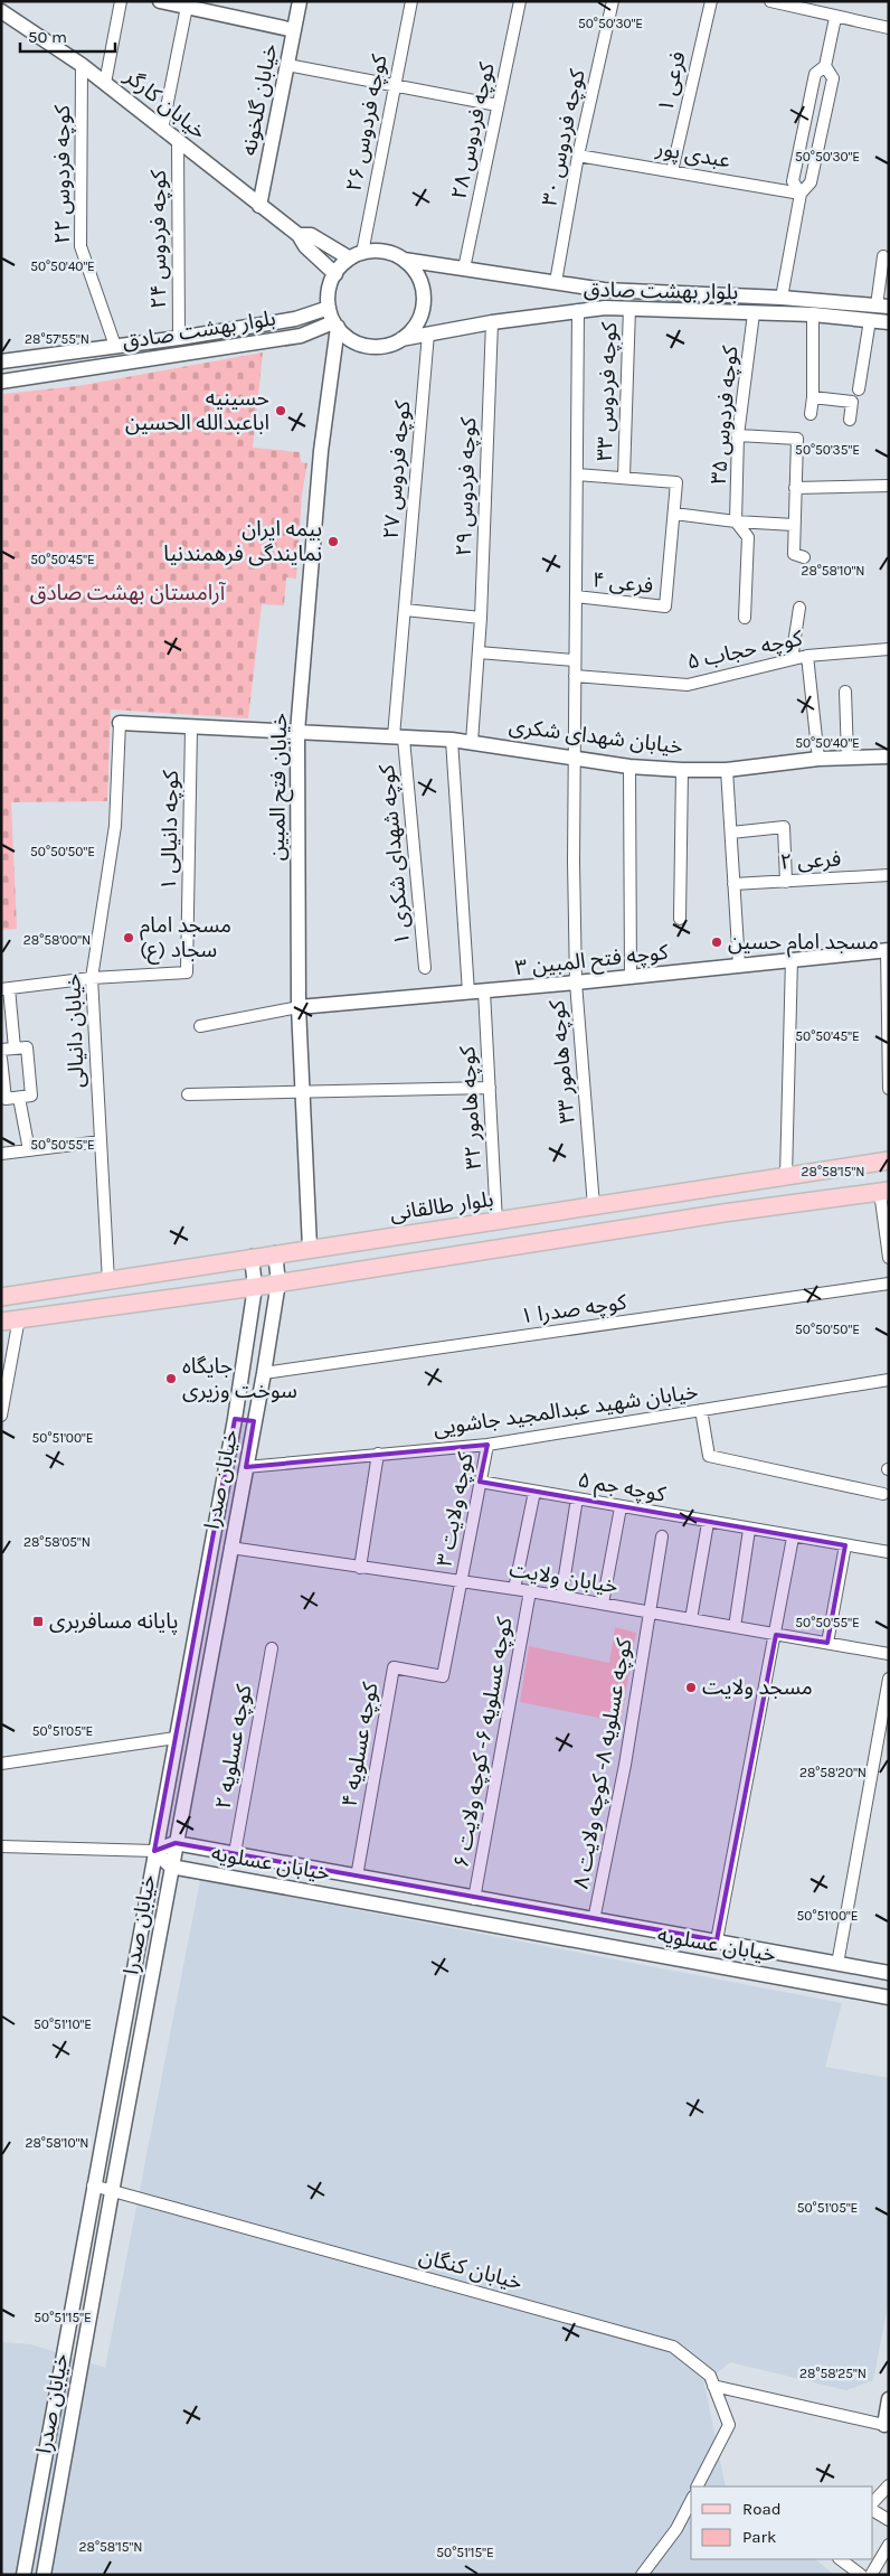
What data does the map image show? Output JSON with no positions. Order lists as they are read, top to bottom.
{
  "streets": {
    "main road": ["بلوار طالقانی"],
    "street": [
      "فرعی ۱",
      "خیابان گلخونه",
      "خیابان کارگر",
      "کوچه فردوس ۲۶",
      "کوچه فردوس ۲۸",
      "کوچه فردوس ۳۰",
      "عبدی پور",
      "کوچه فردوس ۲۲",
      "کوچه فردوس ۲۴",
      "بلوار بهشت صادق",
      "کوچه فردوس ۳۳",
      "کوچه فردوس ۳۵",
      "کوچه فردوس ۲۷",
      "کوچه فردوس ۲۹",
      "فرعی ۴",
      "کوچه حجاب ۵",
      "خیابان شهدای شکری",
      "خیابان فتح المبین",
      "کوچه دانیالی ۱",
      "کوچه شهدای شکری ۱",
      "فرعی ۲",
      "کوچه فتح المبین ۳",
      "خیابان دانیالی",
      "کوچه هامور ۳۳",
      "کوچه هامور ۳۲",
      "کوچه صدرا ۱",
      "خیابان شهید عبدالمجید جاشویی",
      "خیابان صدرا",
      "کوچه جم ۵",
      "کوچه ولایت ۳",
      "خیابان ولایت",
      "کوچه عسلویه ۶- کوچه ولایت ۶",
      "کوچه عسلویه ۴",
      "کوچه عسلویه ۲",
      "کوچه عسلویه ۸- کوچه ولایت ۸",
      "خیابان عسلویه",
      "خیابان کنگان"
    ]
  },
  "crossings": [
    ["فرعی ۱", "عبدی پور"],
    ["خیابان گلخونه", "خیابان کارگر"],
    ["خیابان کارگر", "کوچه فردوس ۲۶"],
    ["خیابان کارگر", "کوچه فردوس ۲۲"],
    ["خیابان کارگر", "کوچه فردوس ۲۴"],
    ["خیابان کارگر", "بلوار بهشت صادق"],
    ["خیابان کارگر", "خیابان فتح المبین"],
    ["کوچه فردوس ۲۶", "بلوار بهشت صادق"],
    ["کوچه فردوس ۲۶", "خیابان فتح المبین"],
    ["کوچه فردوس ۲۸", "بلوار بهشت صادق"],
    ["کوچه فردوس ۳۰", "عبدی پور"],
    ["کوچه فردوس ۳۰", "بلوار بهشت صادق"],
    ["کوچه فردوس ۲۲", "بلوار بهشت صادق"],
    ["کوچه فردوس ۲۴", "بلوار بهشت صادق"],
    ["بلوار بهشت صادق", "کوچه فردوس ۳۳"],
    ["بلوار بهشت صادق", "کوچه فردوس ۳۵"],
    ["بلوار بهشت صادق", "کوچه فردوس ۲۷"],
    ["بلوار بهشت صادق", "کوچه فردوس ۲۹"],
    ["بلوار بهشت صادق", "خیابان فتح المبین"],
    ["بلوار بهشت صادق", "کوچه هامور ۳۳"],
    ["کوچه فردوس ۲۷", "خیابان شهدای شکری"],
    ["کوچه فردوس ۲۷", "کوچه شهدای شکری ۱"],
    ["کوچه فردوس ۲۹", "خیابان شهدای شکری"],
    ["فرعی ۴", "کوچه هامور ۳۳"],
    ["کوچه حجاب ۵", "کوچه هامور ۳۳"],
    ["خیابان شهدای شکری", "خیابان فتح المبین"],
    ["خیابان شهدای شکری", "کوچه شهدای شکری ۱"],
    ["خیابان شهدای شکری", "خیابان دانیالی"],
    ["خیابان شهدای شکری", "کوچه هامور ۳۳"],
    ["خیابان فتح المبین", "کوچه فتح المبین ۳"],
    ["خیابان فتح المبین", "خیابان دانیالی"],
    ["خیابان فتح المبین", "بلوار طالقانی"],
    ["کوچه دانیالی ۱", "خیابان دانیالی"],
    ["کوچه فتح المبین ۳", "کوچه هامور ۳۳"],
    ["کوچه فتح المبین ۳", "کوچه هامور ۳۲"],
    ["خیابان دانیالی", "بلوار طالقانی"],
    ["کوچه هامور ۳۳", "بلوار طالقانی"],
    ["کوچه هامور ۳۲", "بلوار طالقانی"],
    ["بلوار طالقانی", "خیابان صدرا"],
    ["کوچه صدرا ۱", "خیابان صدرا"],
    ["خیابان شهید عبدالمجید جاشویی", "خیابان صدرا"],
    ["خیابان شهید عبدالمجید جاشویی", "کوچه ولایت ۳"],
    ["خیابان صدرا", "خیابان ولایت"],
    ["خیابان صدرا", "خیابان عسلویه"],
    ["خیابان صدرا", "خیابان کنگان"],
    ["کوچه جم ۵", "کوچه ولایت ۳"],
    ["کوچه ولایت ۳", "خیابان ولایت"],
    ["کوچه ولایت ۳", "کوچه عسلویه ۴"],
    ["خیابان ولایت", "کوچه عسلویه ۶- کوچه ولایت ۶"],
    ["خیابان ولایت", "کوچه عسلویه ۸- کوچه ولایت ۸"],
    ["کوچه عسلویه ۶- کوچه ولایت ۶", "خیابان عسلویه"],
    ["کوچه عسلویه ۴", "خیابان عسلویه"],
    ["کوچه عسلویه ۲", "خیابان عسلویه"],
    ["کوچه عسلویه ۸- کوچه ولایت ۸", "خیابان عسلویه"]
  ],
  "parks": ["آرامستان بهشت صادق"],
  "places": {
    "other": [
      "حسینیه اباعبدالله الحسین",
      "بیمه ایران نمایندگی فرهمندنیا",
      "مسجد امام سجاد (ع)",
      "مسجد امام حسین",
      "جایگاه سوخت وزیری",
      "مسجد ولایت"
    ],
    "transit": ["پایانه مسافربری"]
  },
  "legend": ["Road", "Park"],
  "scale_bar": "50 m",
  "coordinates": [
    "50°50'30\"E",
    "50°50'40\"E",
    "28°57'55\"N",
    "50°50'35\"E",
    "50°50'45\"E",
    "28°58'10\"N",
    "50°50'50\"E",
    "28°58'00\"N",
    "50°50'55\"E",
    "28°58'15\"N",
    "50°51'00\"E",
    "28°58'05\"N",
    "50°51'05\"E",
    "28°58'20\"N",
    "50°51'10\"E",
    "50°51'15\"E",
    "28°58'25\"N"
  ]
}
